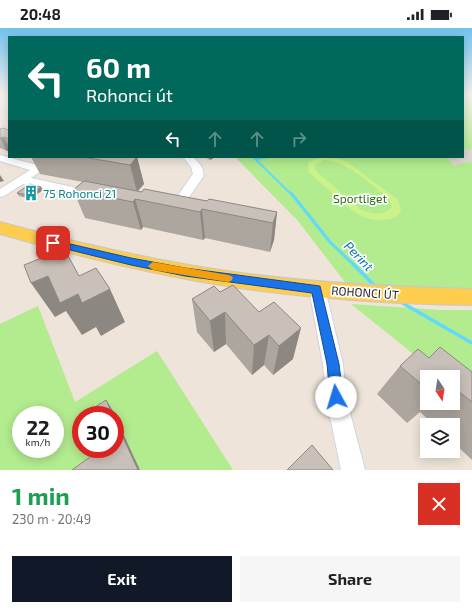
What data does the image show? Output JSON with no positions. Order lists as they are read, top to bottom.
{
  "streets": {
    "main road": ["ROHONCI ÚT"]
  },
  "water": ["Perint"],
  "parks": ["Sportliget"],
  "places": {
    "building": ["75 Rohonci 21"]
  },
  "north": "bottom",
  "page": {
    "status": "20:48",
    "turn": ["60 m", "Rohonci út"],
    "speed": "22 km/h",
    "limit": "30",
    "heading": ["1 min", "230 m · 20:49"],
    "buttons": ["Exit", "Share"]
  }
}
